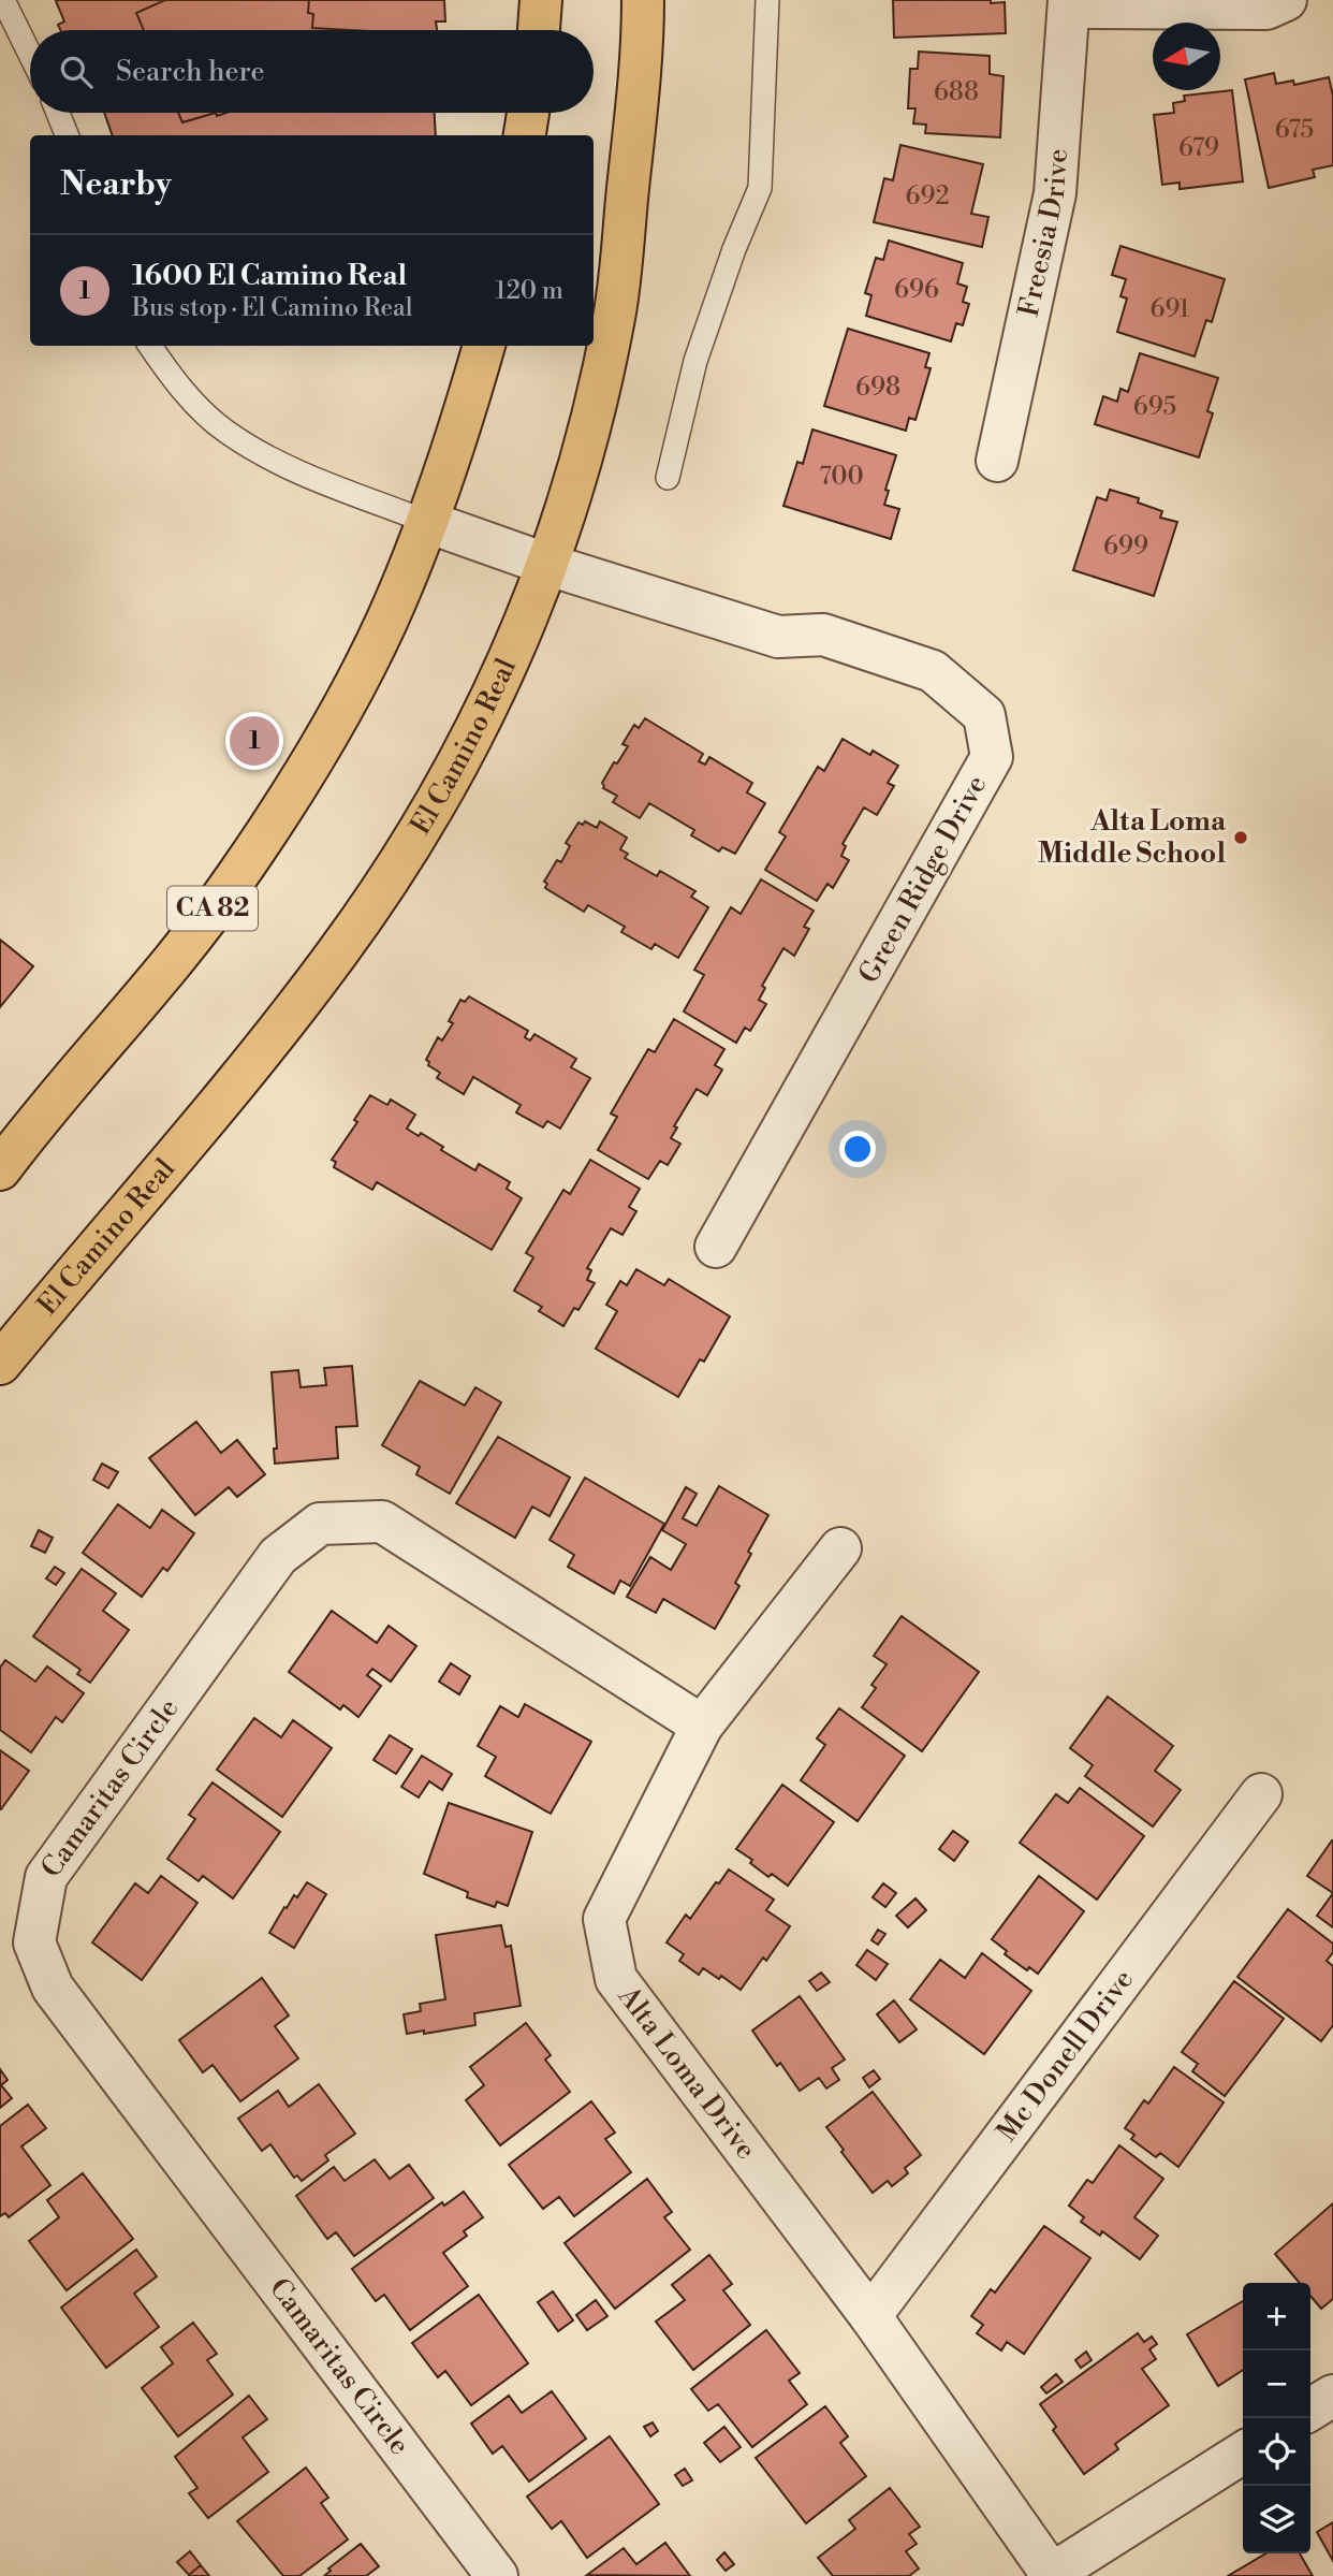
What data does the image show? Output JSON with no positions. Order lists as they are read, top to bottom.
{
  "streets": {
    "main road": ["El Camino Real", "CA 82"],
    "street": [
      "Freesia Drive",
      "Green Ridge Drive",
      "Camaritas Circle",
      "Mc Donell Drive",
      "Alta Loma Drive"
    ]
  },
  "crossings": [
    ["El Camino Real", "Green Ridge Drive"],
    ["Green Ridge Drive", "CA 82"],
    ["Camaritas Circle", "Alta Loma Drive"],
    ["Mc Donell Drive", "Alta Loma Drive"]
  ],
  "places": ["Alta Loma Middle School"],
  "house_numbers": [
    "688",
    "675",
    "679",
    "692",
    "696",
    "691",
    "698",
    "695",
    "700",
    "699"
  ],
  "north": "left",
  "page": {
    "search": "Search here",
    "heading": "Nearby",
    "list": [
      {
        "mark": "1",
        "name": "1600 El Camino Real",
        "note": "Bus stop · El Camino Real",
        "value": "120 m"
      }
    ],
    "pins": "1",
    "map_buttons": ["+", "−"]
  }
}
